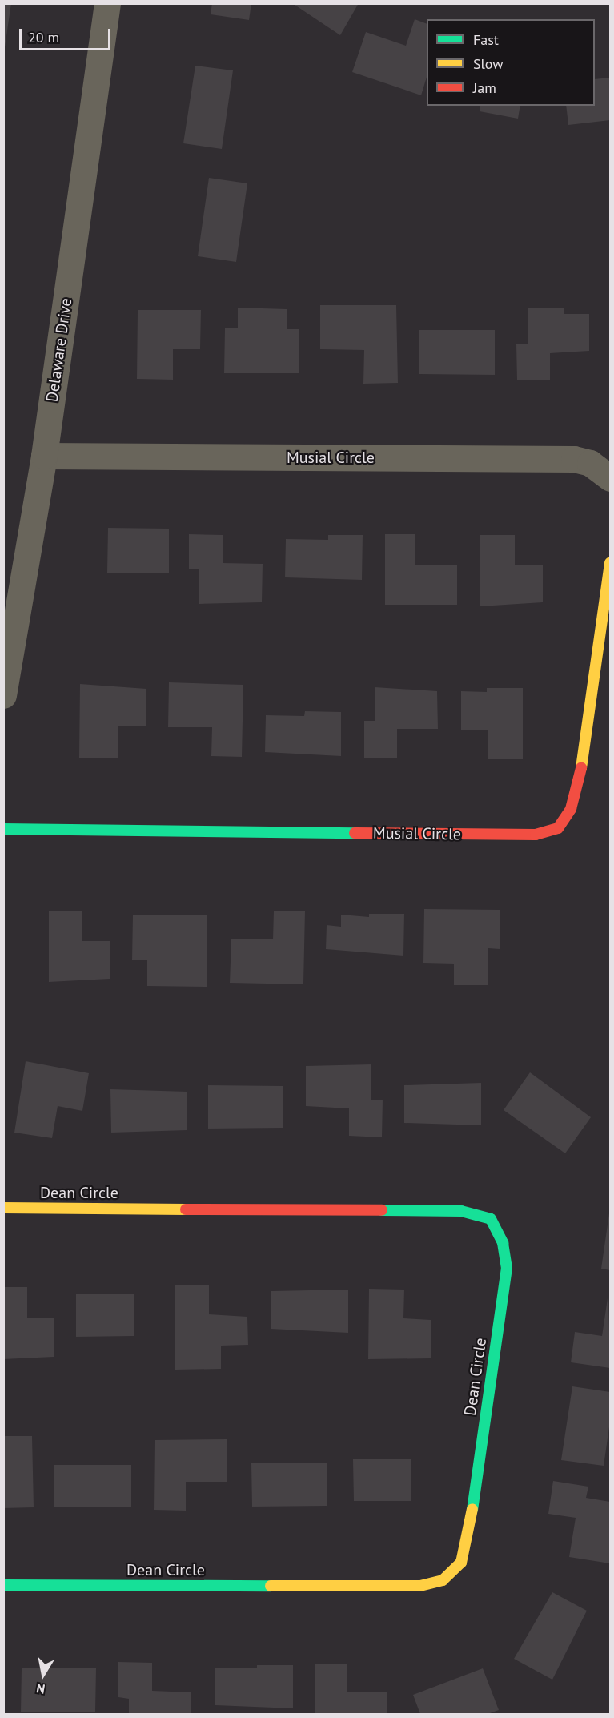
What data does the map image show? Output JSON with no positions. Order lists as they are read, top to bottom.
{
  "streets": {
    "street": ["Delaware Drive", "Musial Circle", "Dean Circle"]
  },
  "crossings": [
    ["Delaware Drive", "Musial Circle"]
  ],
  "legend": ["Fast", "Slow", "Jam"],
  "scale_bar": "20 m",
  "north": "bottom"
}
